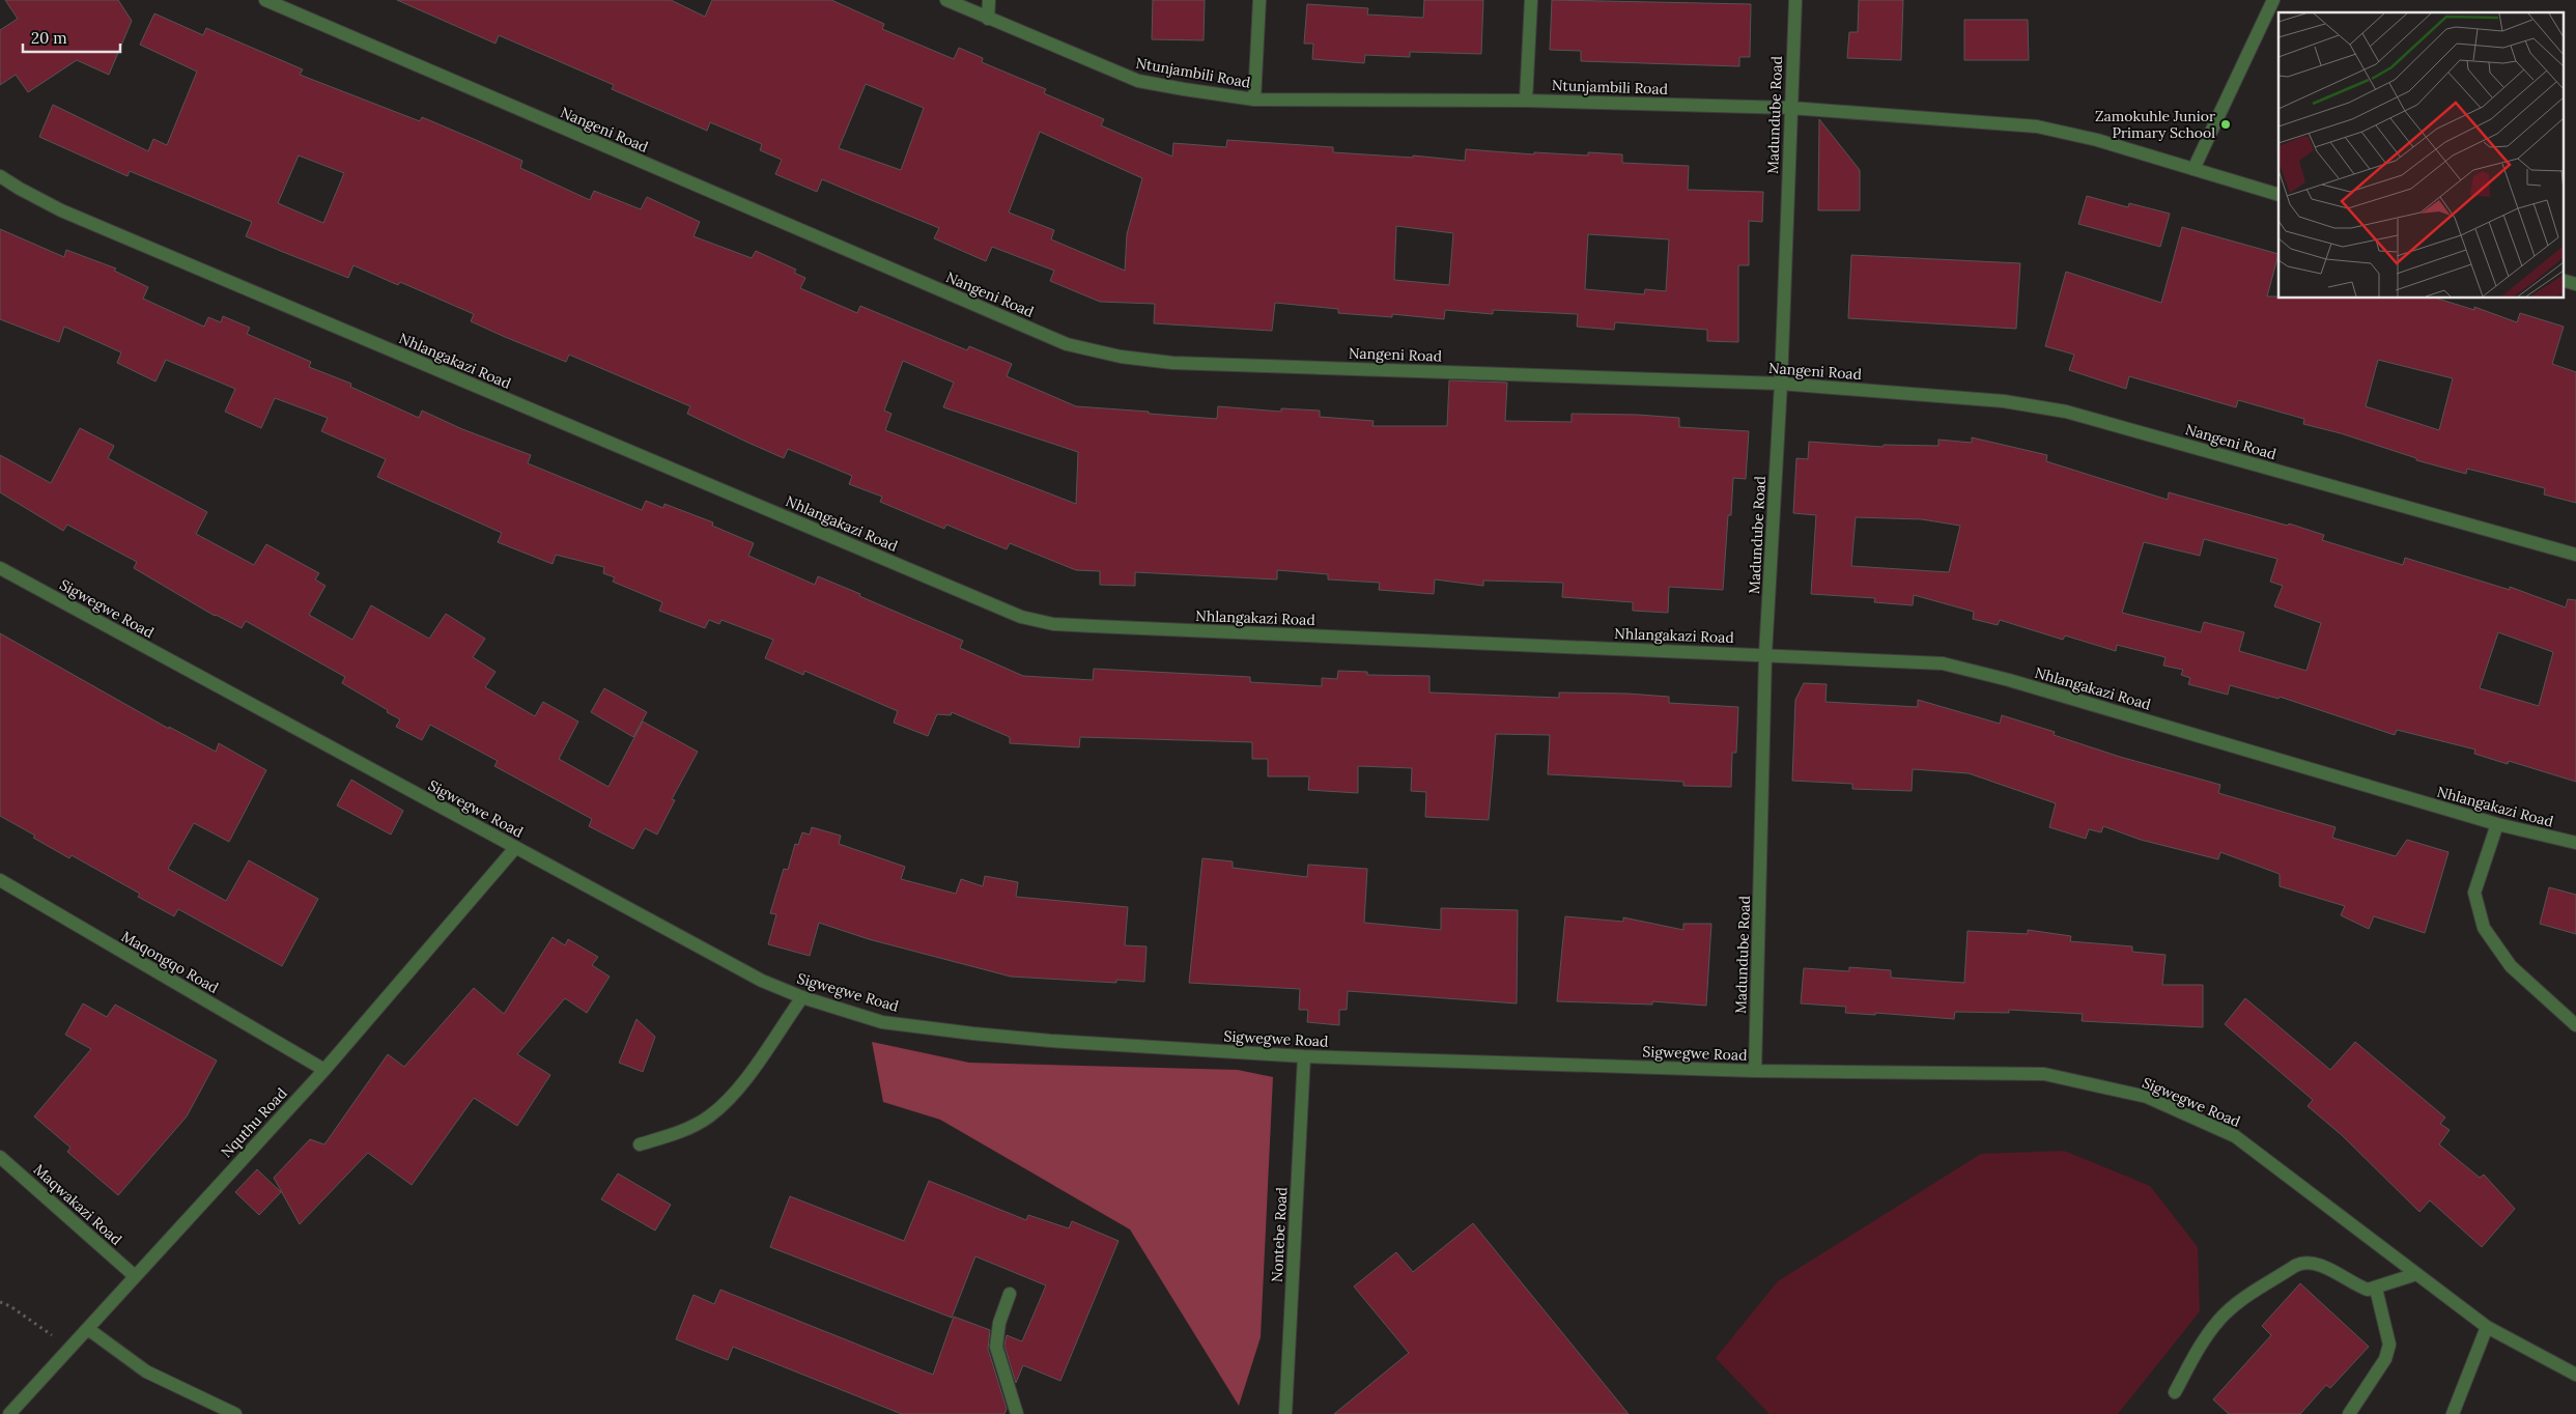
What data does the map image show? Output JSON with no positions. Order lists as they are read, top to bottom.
{
  "streets": {
    "street": [
      "Ntunjambili Road",
      "Madundube Road",
      "Nangeni Road",
      "Nhlangakazi Road",
      "Sigwegwe Road",
      "Maqongqo Road",
      "Nquthu Road",
      "Maqwakazi Road",
      "Nontebe Road"
    ]
  },
  "crossings": [
    ["Ntunjambili Road", "Madundube Road"],
    ["Madundube Road", "Nangeni Road"],
    ["Madundube Road", "Nhlangakazi Road"],
    ["Madundube Road", "Sigwegwe Road"],
    ["Sigwegwe Road", "Nquthu Road"],
    ["Sigwegwe Road", "Nontebe Road"],
    ["Maqongqo Road", "Nquthu Road"],
    ["Nquthu Road", "Maqwakazi Road"]
  ],
  "places": ["Zamokuhle Junior Primary School"],
  "scale_bar": "20 m"
}
